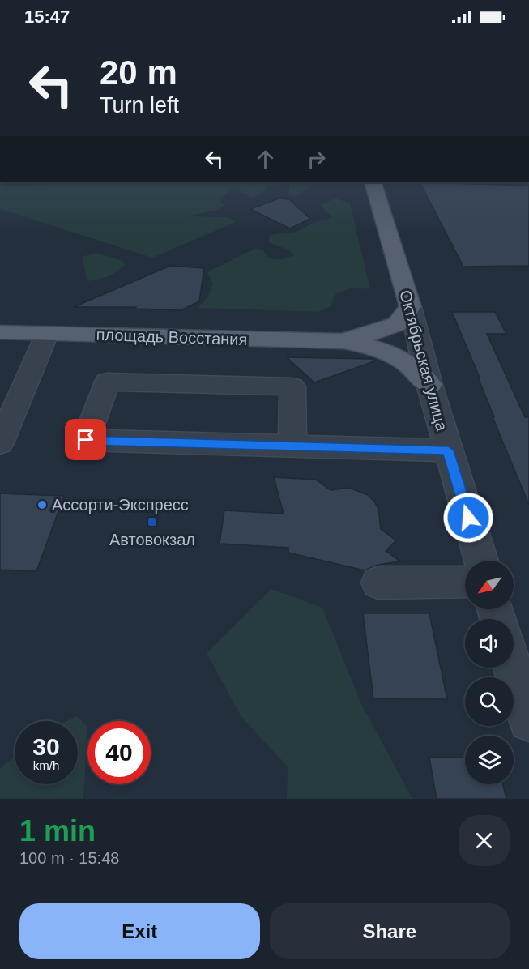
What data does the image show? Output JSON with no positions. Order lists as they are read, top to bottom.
{
  "streets": {
    "main road": ["площадь Восстания", "Октябрьская улица"]
  },
  "crossings": [
    ["площадь Восстания", "Октябрьская улица"]
  ],
  "places": {
    "other": ["Ассорти-Экспресс"],
    "transit": ["Автовокзал"]
  },
  "north": "bottom left",
  "page": {
    "status": "15:47",
    "turn": ["20 m", "Turn left"],
    "speed": "30 km/h",
    "limit": "40",
    "heading": ["1 min", "100 m · 15:48"],
    "buttons": ["Exit", "Share"]
  }
}
